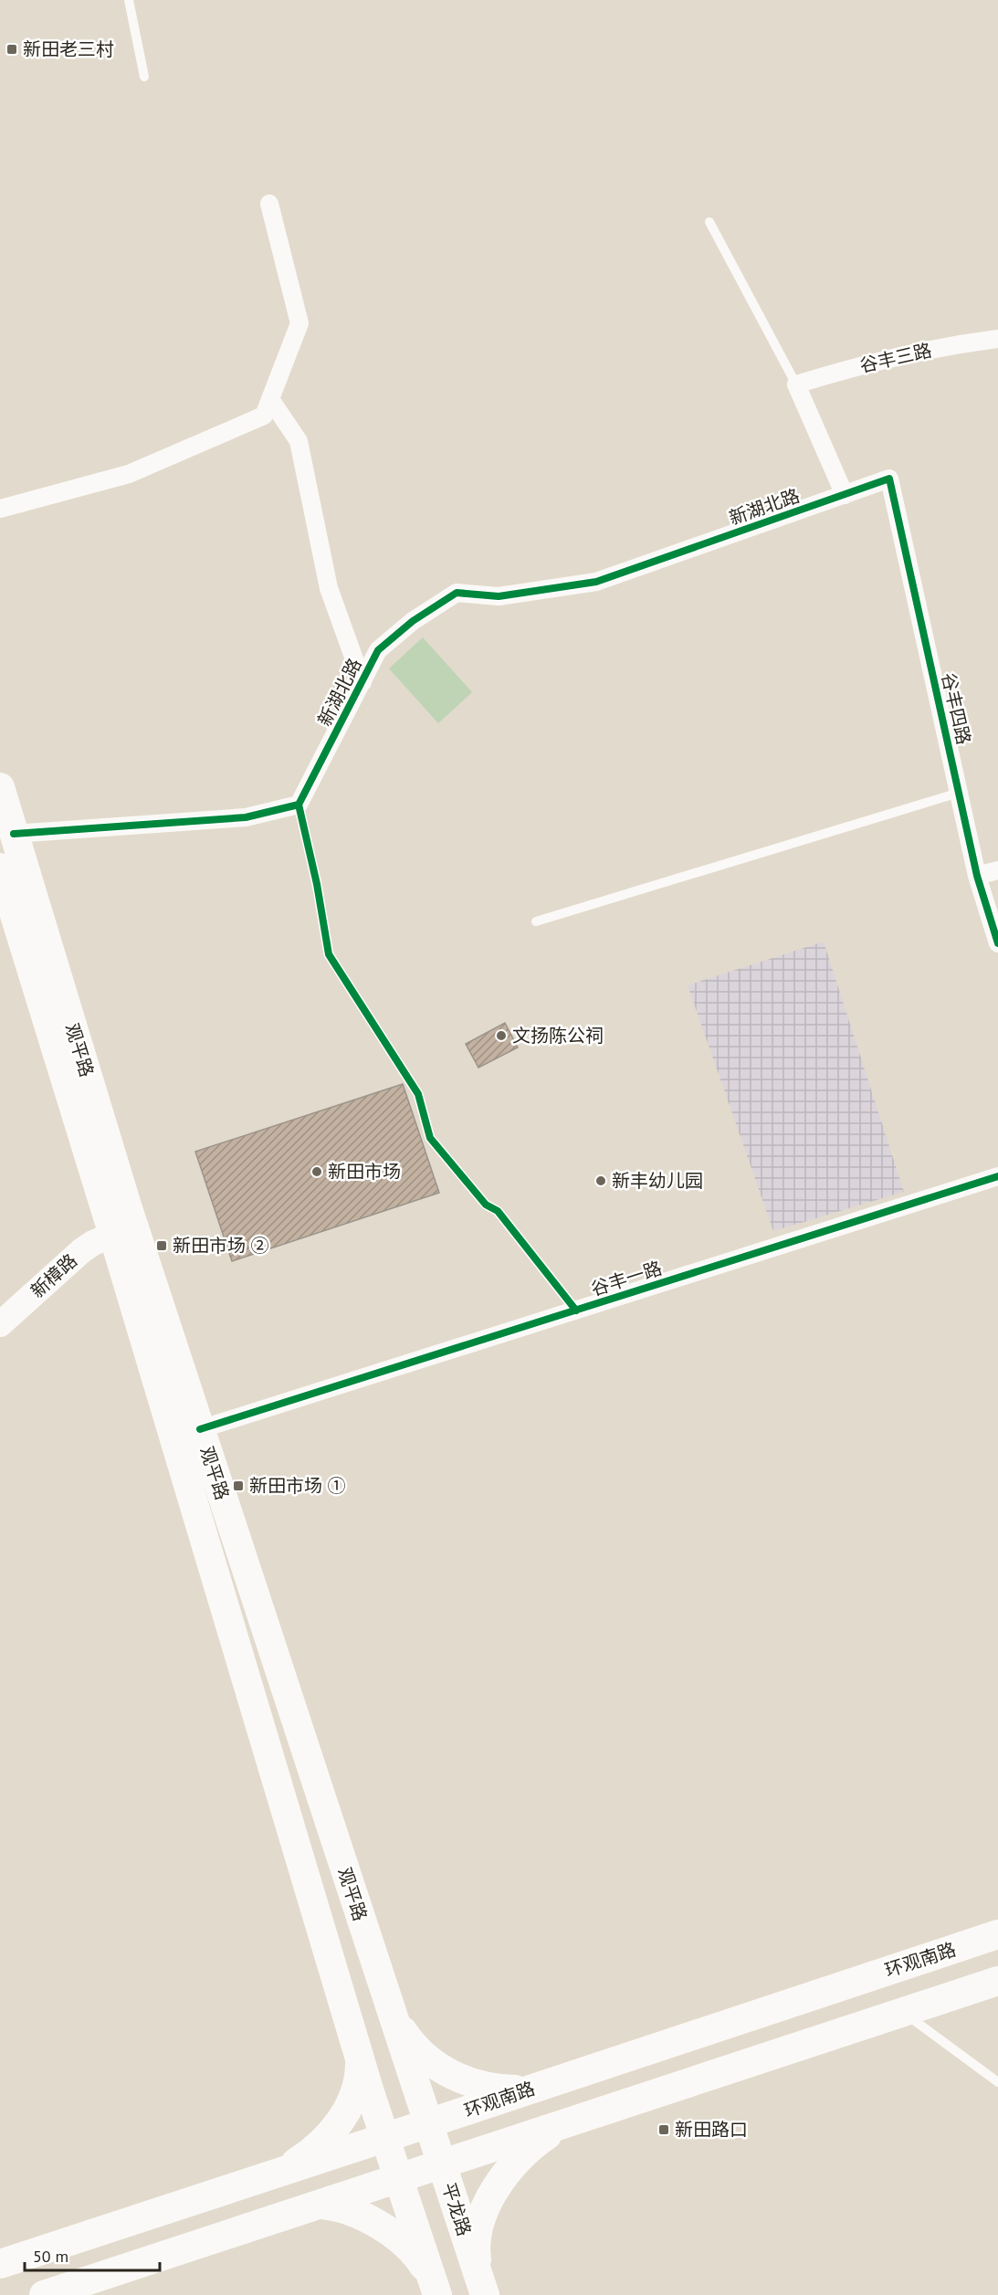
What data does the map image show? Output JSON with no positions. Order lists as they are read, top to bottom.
{
  "streets": {
    "main road": ["观平路", "环观南路", "平龙路"],
    "street": [
      "谷丰三路",
      "新湖北路",
      "谷丰四路",
      "新樟路",
      "谷丰一路"
    ]
  },
  "crossings": [
    ["新湖北路", "谷丰四路"],
    ["新湖北路", "观平路"],
    ["观平路", "新樟路"],
    ["观平路", "谷丰一路"],
    ["观平路", "环观南路"],
    ["观平路", "平龙路"],
    ["环观南路", "平龙路"]
  ],
  "places": {
    "transit": [
      "新田老三村",
      "新田市场 ②",
      "新田市场 ①",
      "新田路口"
    ],
    "other": ["文扬陈公祠", "新田市场", "新丰幼儿园"]
  },
  "scale_bar": "50 m"
}
